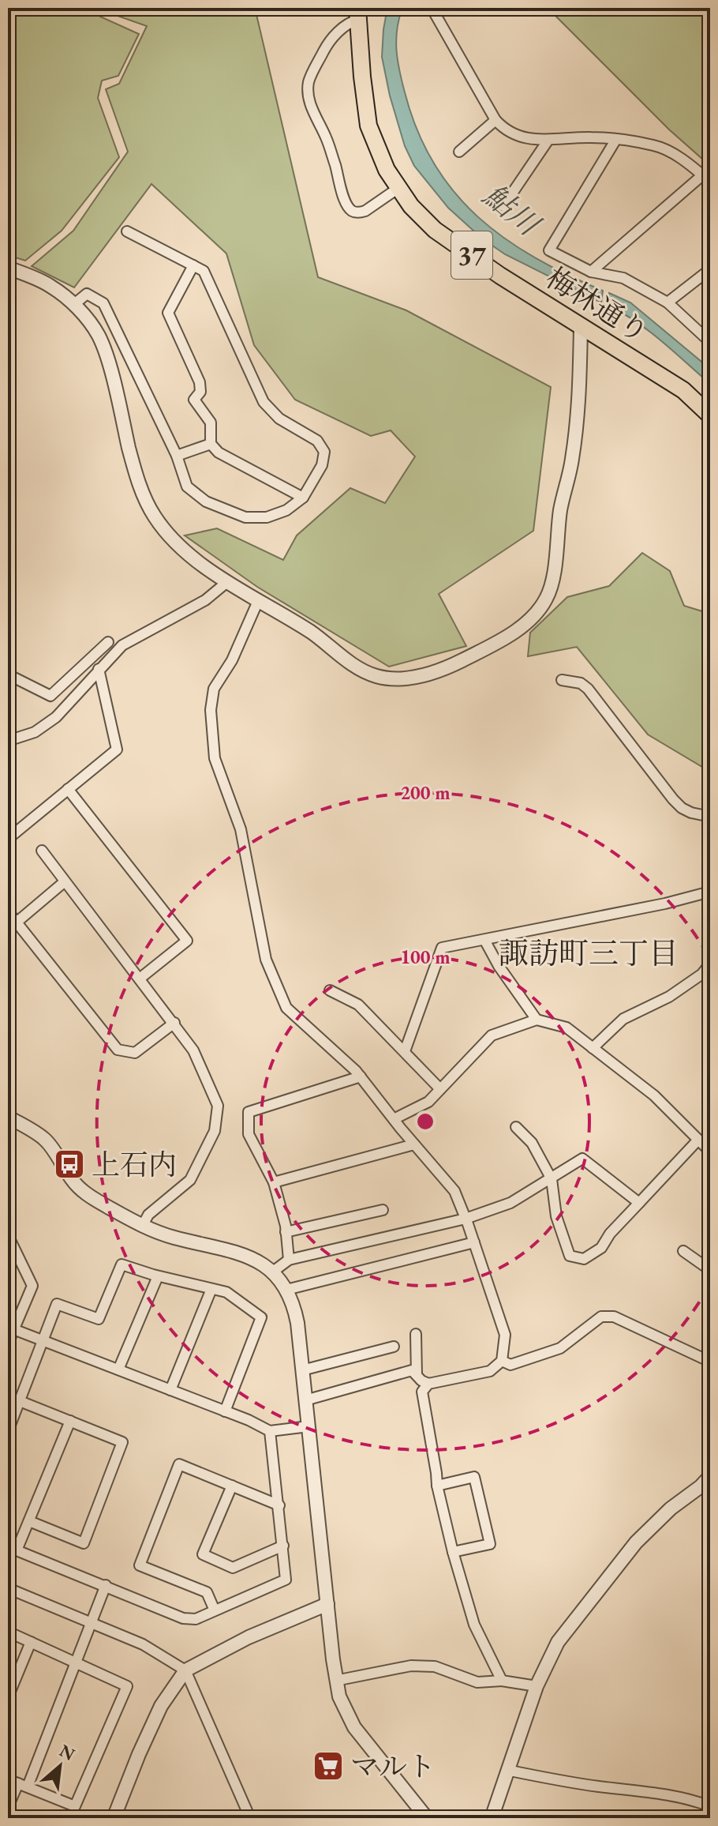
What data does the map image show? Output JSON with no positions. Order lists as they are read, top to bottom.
{
  "streets": {
    "main road": ["37", "梅林通り"]
  },
  "districts": ["諏訪町三丁目"],
  "water": ["鮎川"],
  "places": {
    "bus stop": ["上石内"],
    "supermarket": ["マルト"]
  },
  "north": "top right",
  "rings": ["200 m", "100 m"]
}
